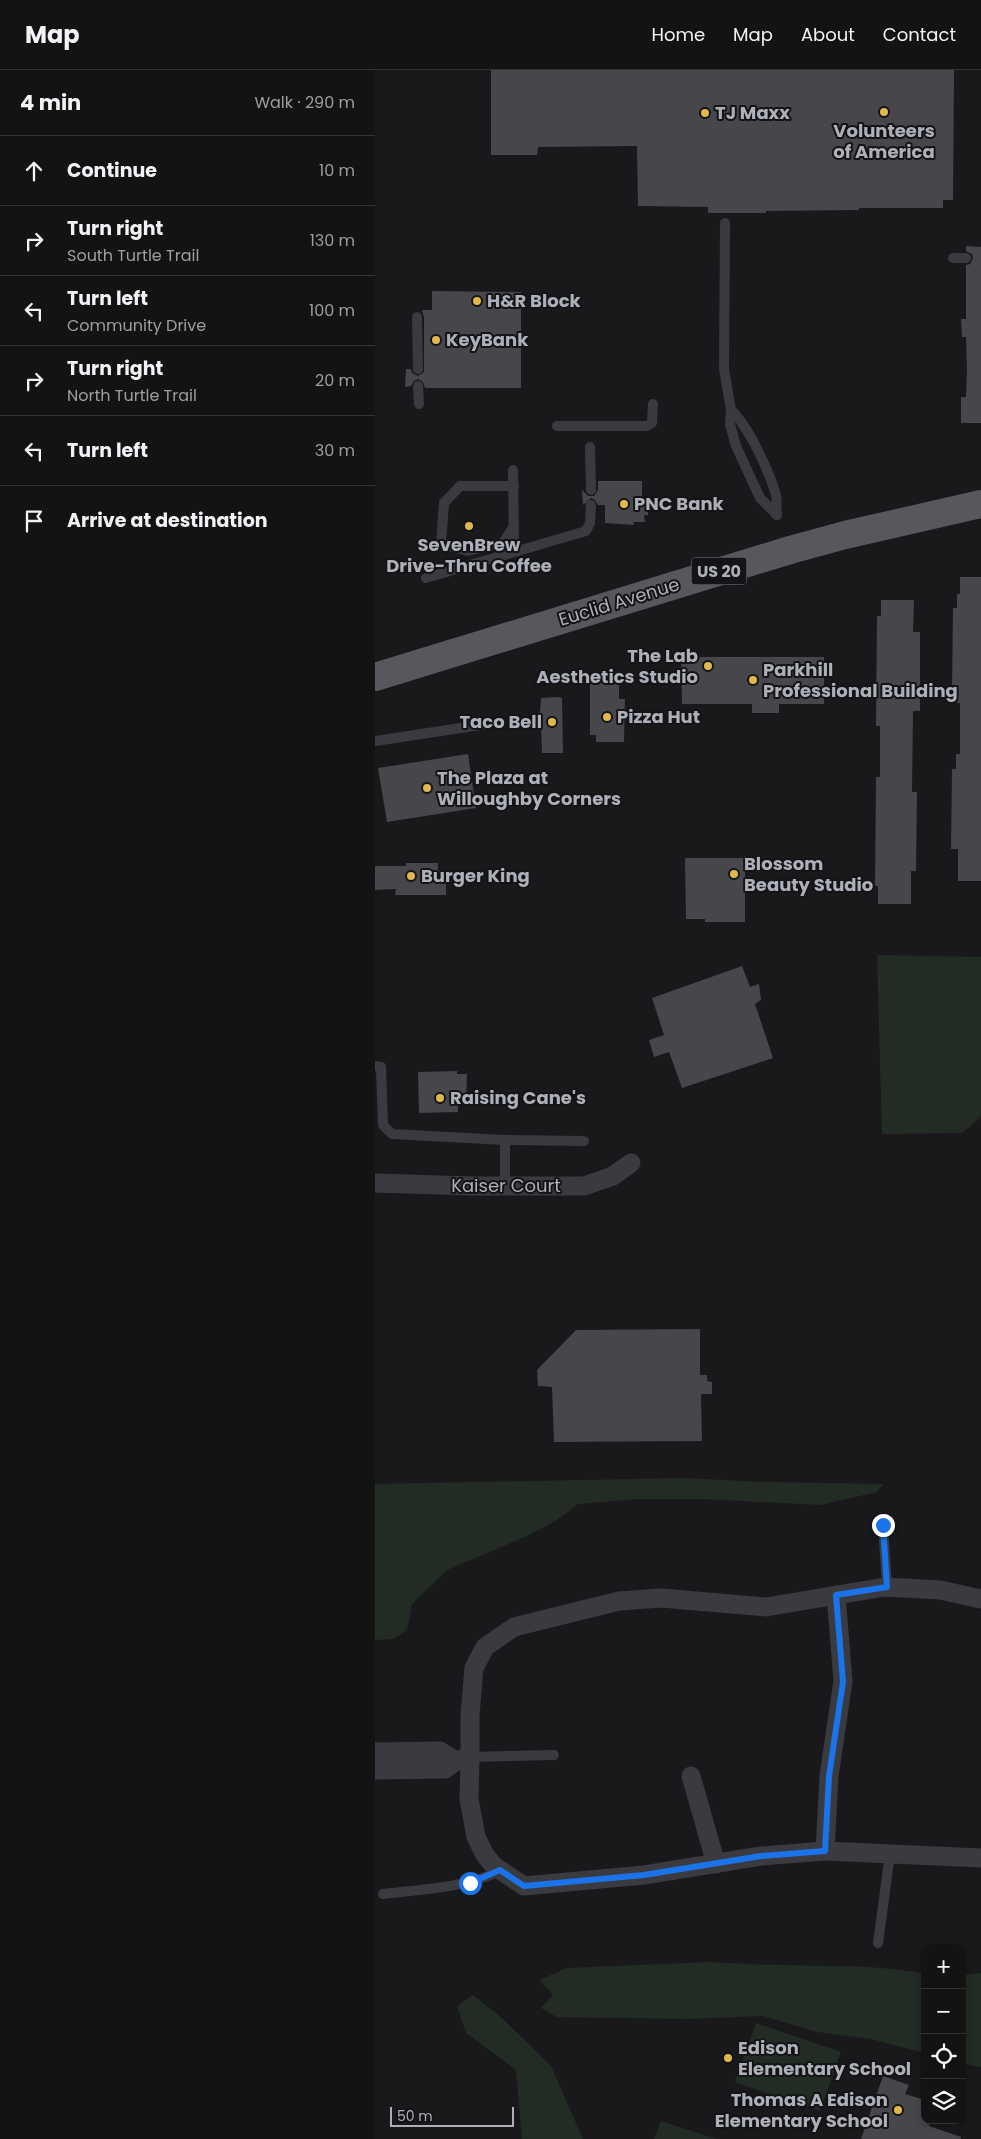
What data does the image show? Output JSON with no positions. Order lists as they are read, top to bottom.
{
  "streets": {
    "main road": ["US 20", "Euclid Avenue"],
    "street": ["Kaiser Court"]
  },
  "places": [
    "Volunteers of America",
    "TJ Maxx",
    "H&R Block",
    "KeyBank",
    "PNC Bank",
    "SevenBrew Drive-Thru Coffee",
    "The Lab Aesthetics Studio",
    "Parkhill Professional Building",
    "Pizza Hut",
    "Taco Bell",
    "The Plaza at Willoughby Corners",
    "Blossom Beauty Studio",
    "Burger King",
    "Raising Cane's",
    "Edison Elementary School",
    "Thomas A Edison Elementary School"
  ],
  "scale_bar": "50 m",
  "page": {
    "header": "Map",
    "nav": [
      "Home",
      "Map",
      "About",
      "Contact"
    ],
    "heading": ["4 min", "Walk · 290 m"],
    "list": [
      ["Continue", "10 m"],
      ["Turn right", "South Turtle Trail", "130 m"],
      ["Turn left", "Community Drive", "100 m"],
      ["Turn right", "North Turtle Trail", "20 m"],
      ["Turn left", "30 m"],
      "Arrive at destination"
    ],
    "map_buttons": ["+", "−"],
    "scale": "50 m"
  }
}
